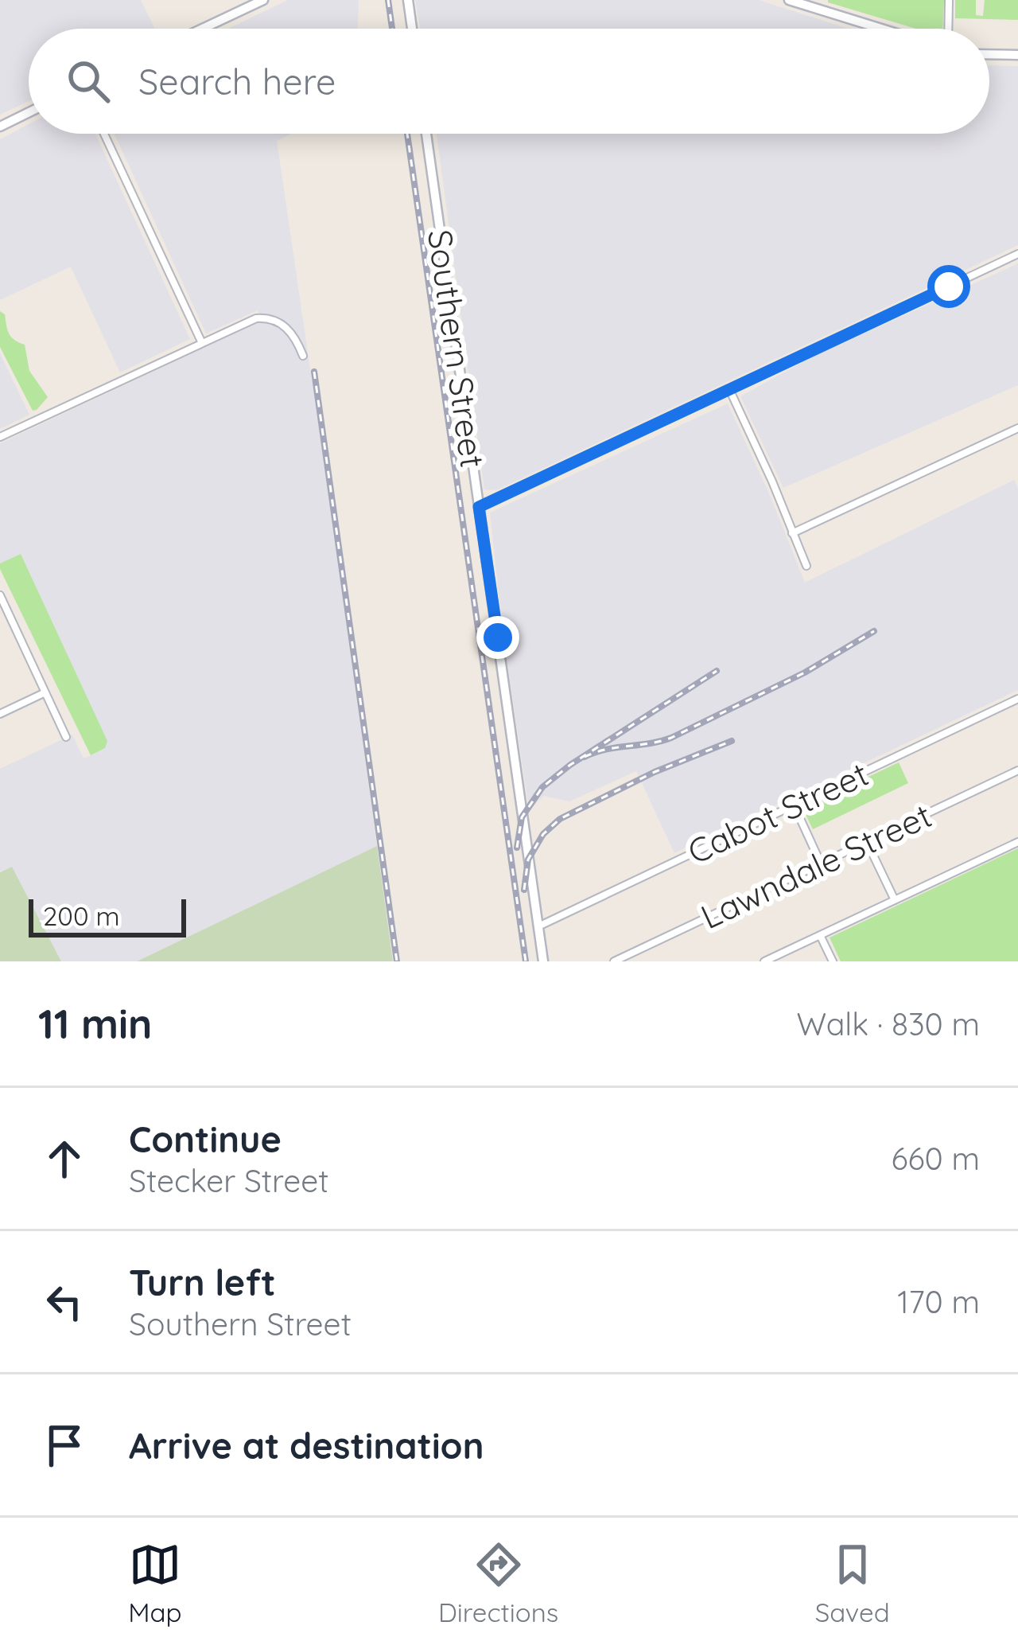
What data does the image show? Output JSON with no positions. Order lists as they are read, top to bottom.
{
  "streets": {
    "street": ["Southern Street", "Cabot Street", "Lawndale Street"]
  },
  "crossings": [
    ["Southern Street", "Cabot Street"]
  ],
  "scale_bar": "200 m",
  "page": {
    "search": "Search here",
    "scale": "200 m",
    "heading": ["11 min", "Walk · 830 m"],
    "list": [
      ["Continue", "Stecker Street", "660 m"],
      ["Turn left", "Southern Street", "170 m"],
      "Arrive at destination"
    ],
    "nav": ["Map", "Directions", "Saved"]
  }
}
